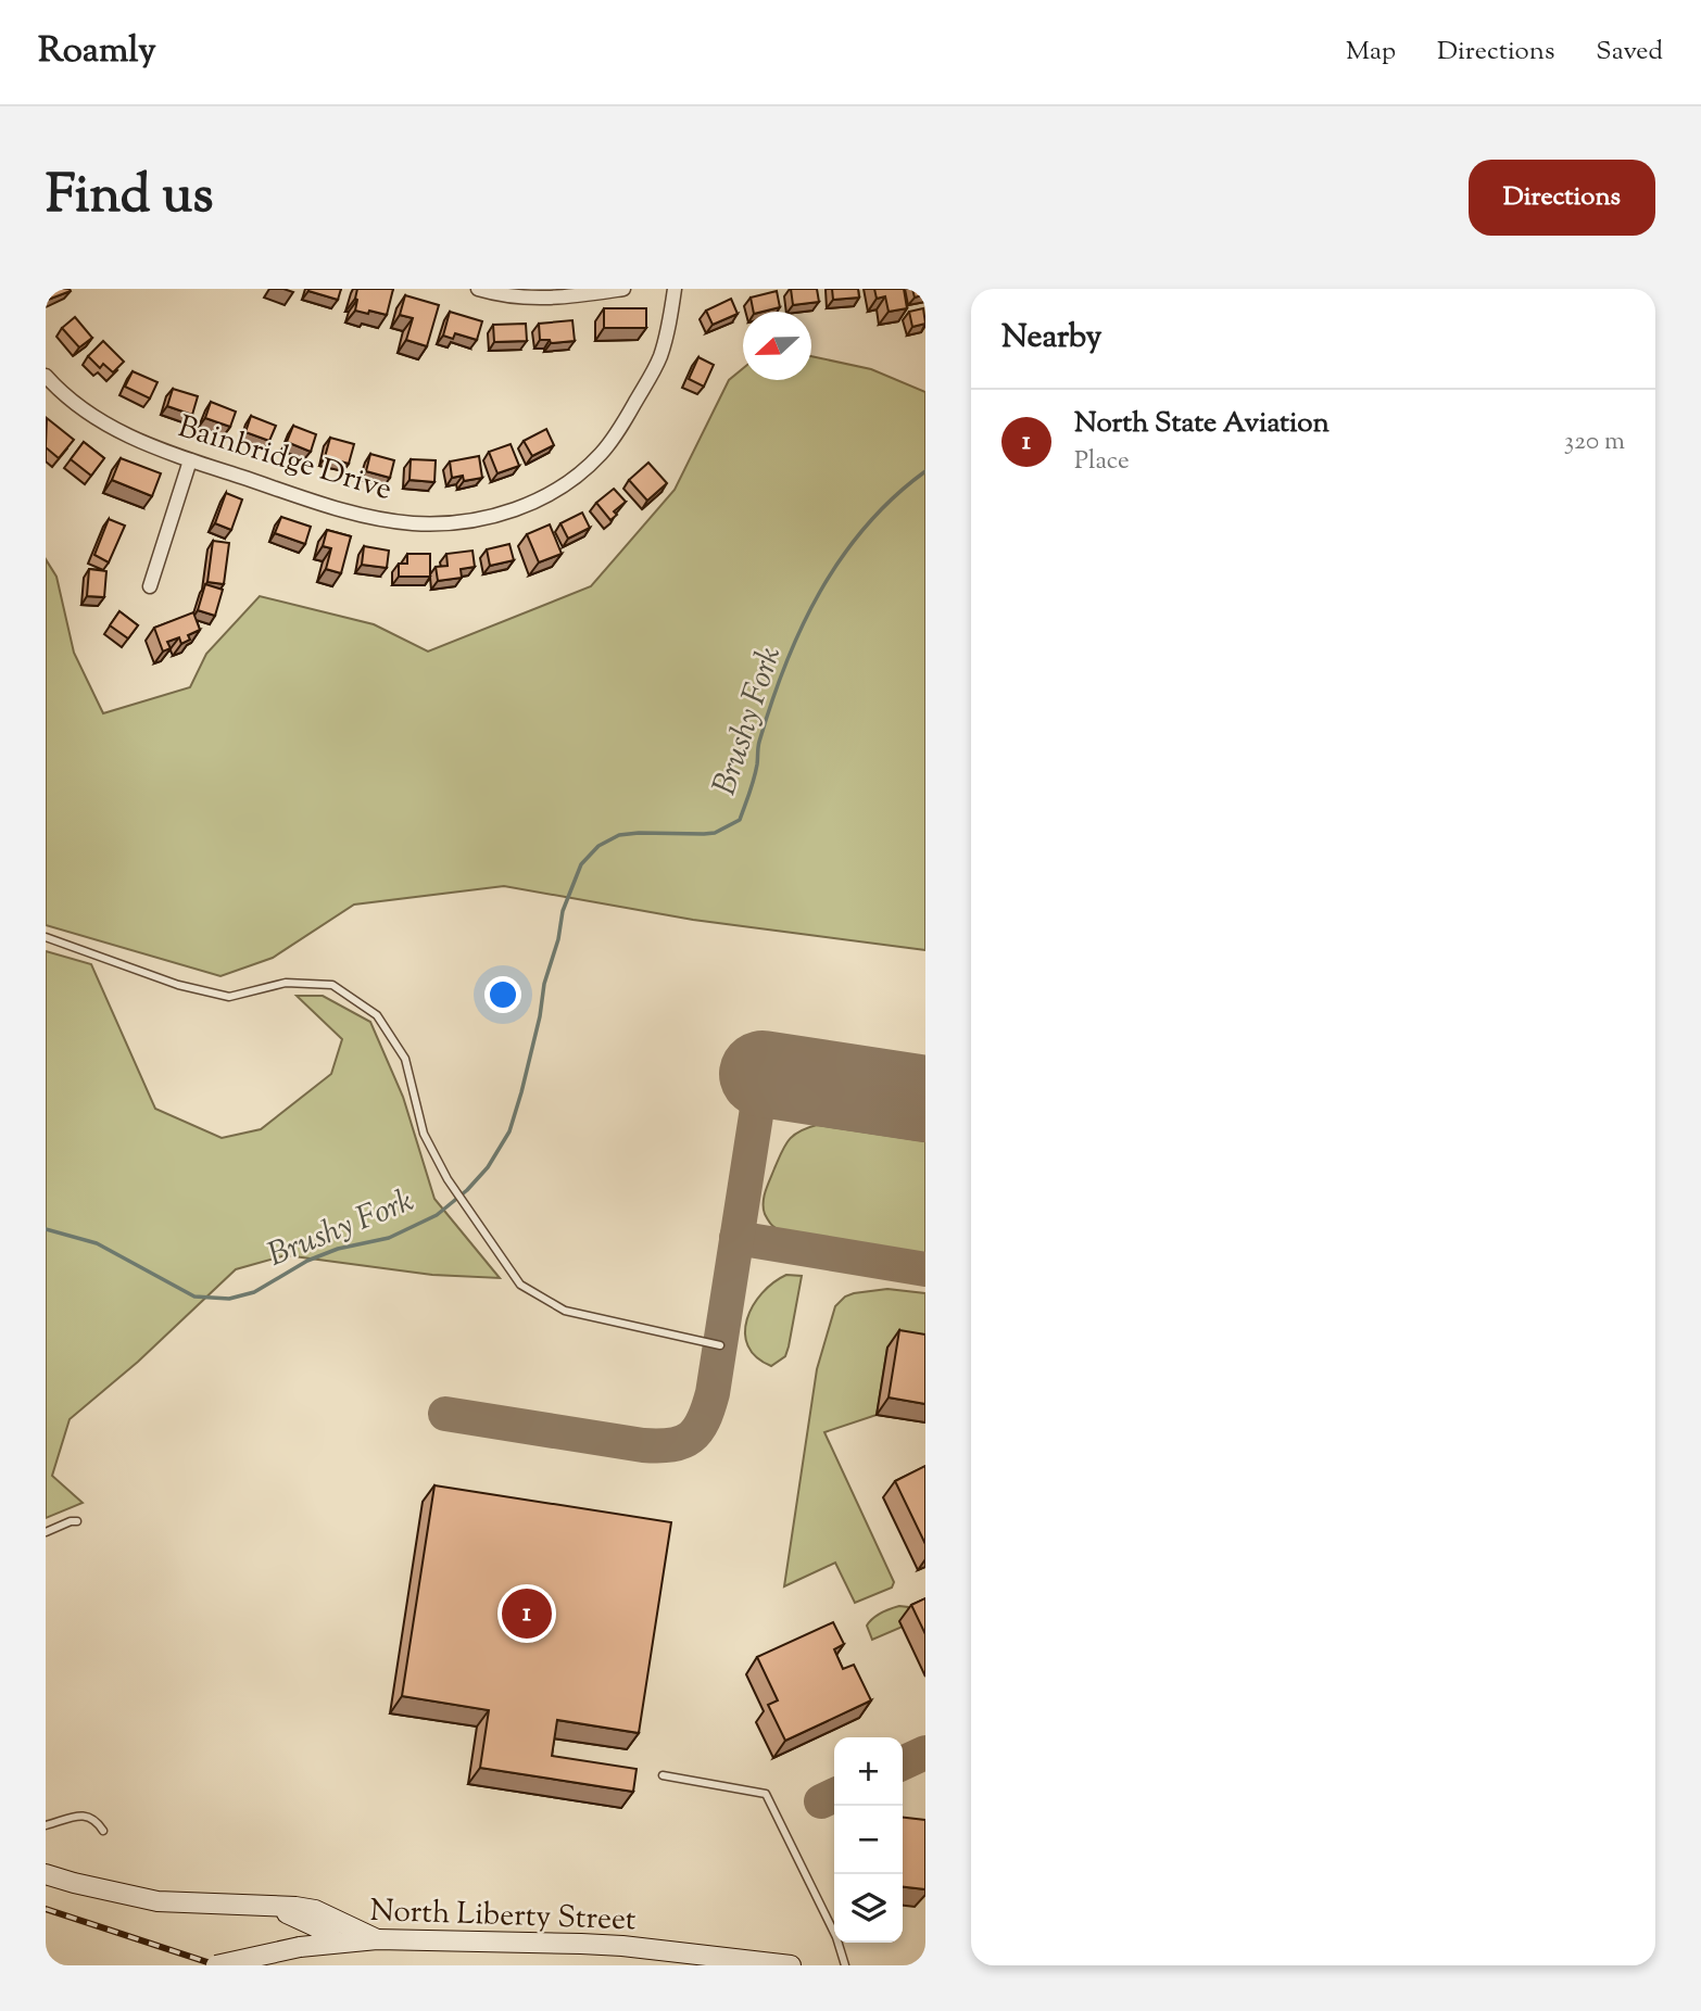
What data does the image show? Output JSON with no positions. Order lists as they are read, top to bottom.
{
  "streets": {
    "main road": ["North Liberty Street"],
    "street": ["Bainbridge Drive"]
  },
  "water": ["Brushy Fork"],
  "north": "left",
  "page": {
    "header": "Roamly",
    "nav": ["Map", "Directions", "Saved"],
    "title": "Find us",
    "buttons": "Directions",
    "heading": "Nearby",
    "list": [
      {
        "mark": "1",
        "name": "North State Aviation",
        "note": "Place",
        "value": "320 m"
      }
    ],
    "pins": "1",
    "map_buttons": ["+", "−"]
  }
}
